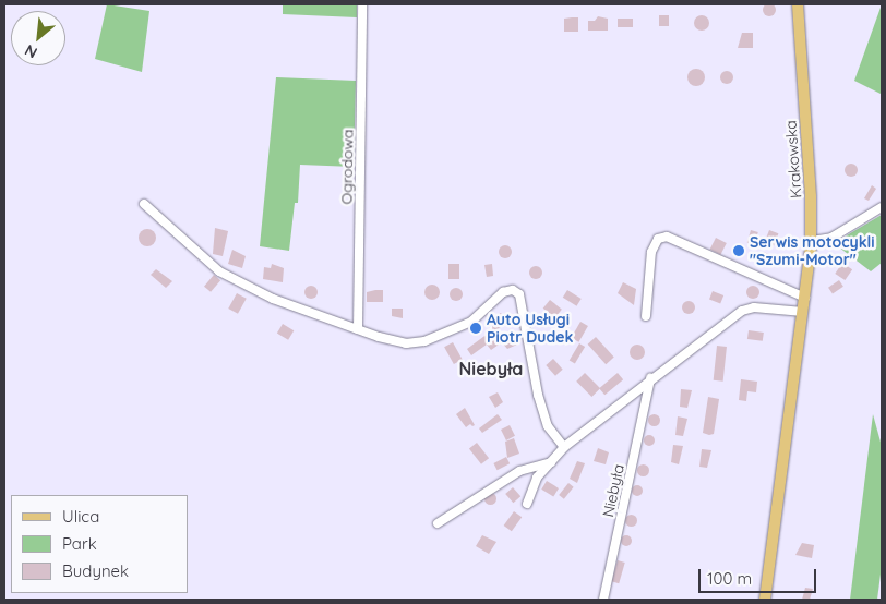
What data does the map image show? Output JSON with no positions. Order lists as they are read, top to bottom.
{
  "streets": {
    "main road": ["Krakowska"],
    "street": ["Ogrodowa", "Niebyła"]
  },
  "districts": ["Niebyła"],
  "places": ["Serwis motocykli \"Szumi-Motor\"", "Auto Usługi Piotr Dudek"],
  "legend": ["Ulica", "Park", "Budynek"],
  "scale_bar": "100 m",
  "north": "bottom left"
}
